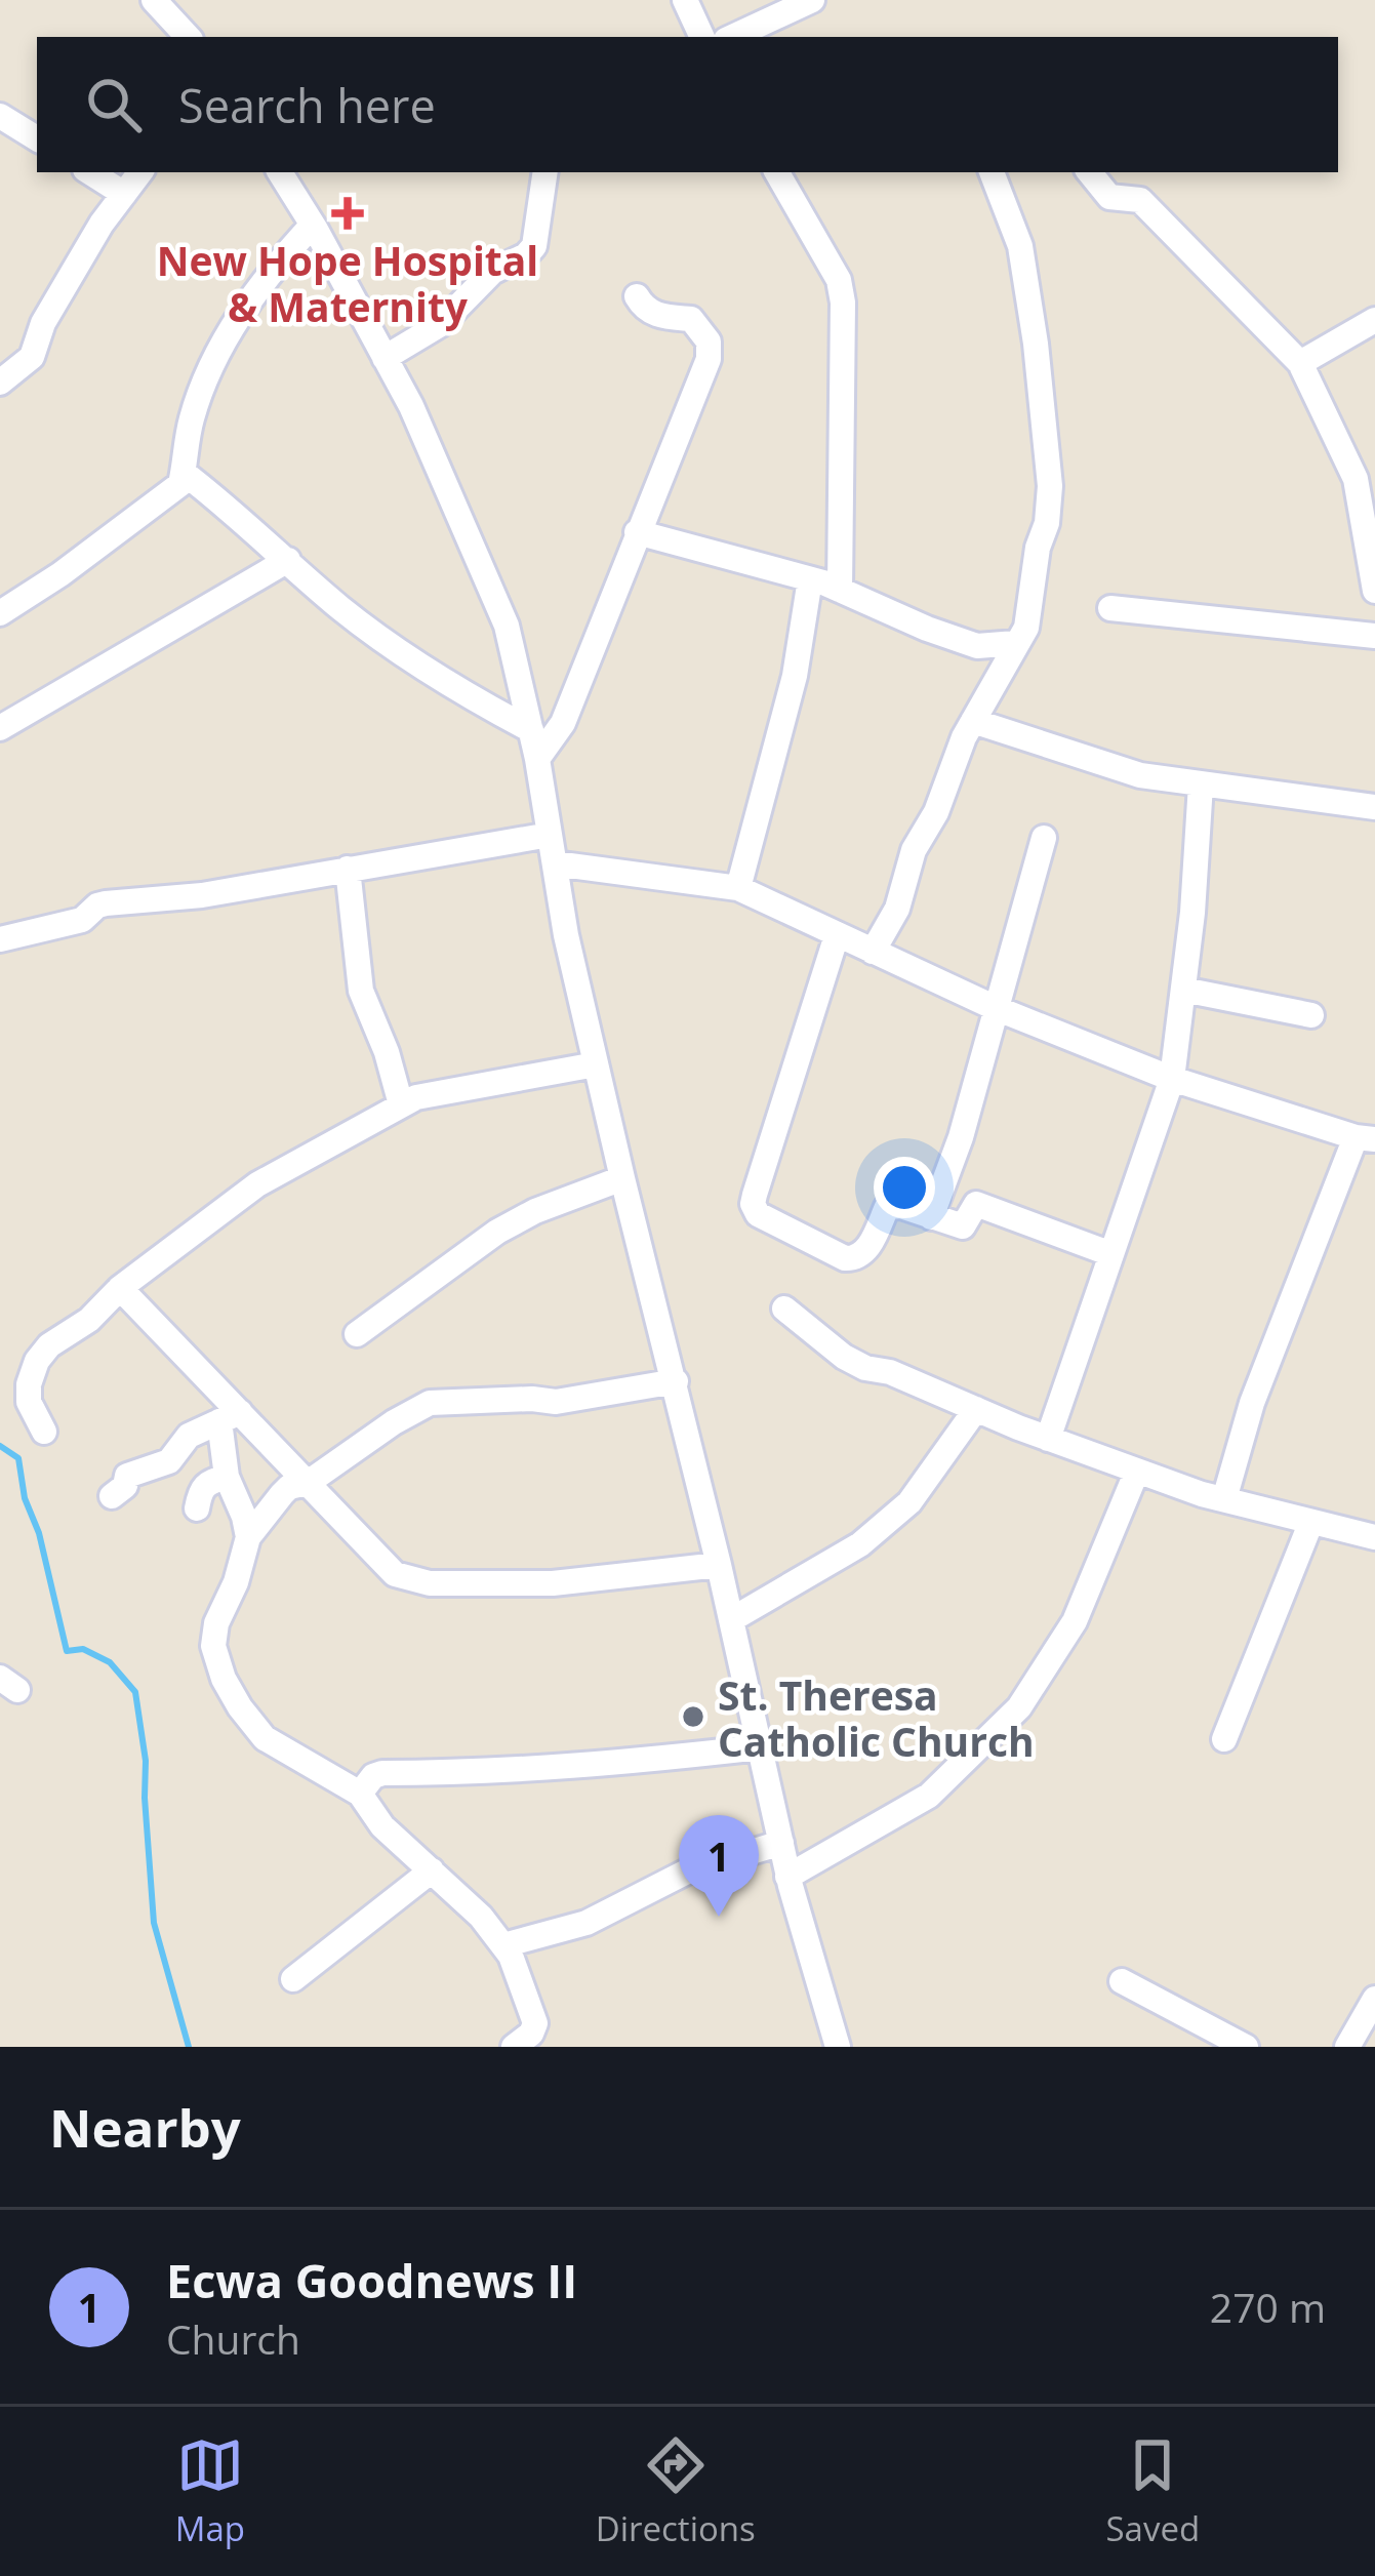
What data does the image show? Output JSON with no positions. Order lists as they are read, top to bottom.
{
  "places": {
    "health": ["New Hope Hospital & Maternity"],
    "other": ["St. Theresa Catholic Church"]
  },
  "page": {
    "search": "Search here",
    "pins": "1",
    "heading": "Nearby",
    "list": [
      {
        "mark": "1",
        "name": "Ecwa Goodnews II",
        "note": "Church",
        "value": "270 m"
      }
    ],
    "nav": ["Map", "Directions", "Saved"]
  }
}
